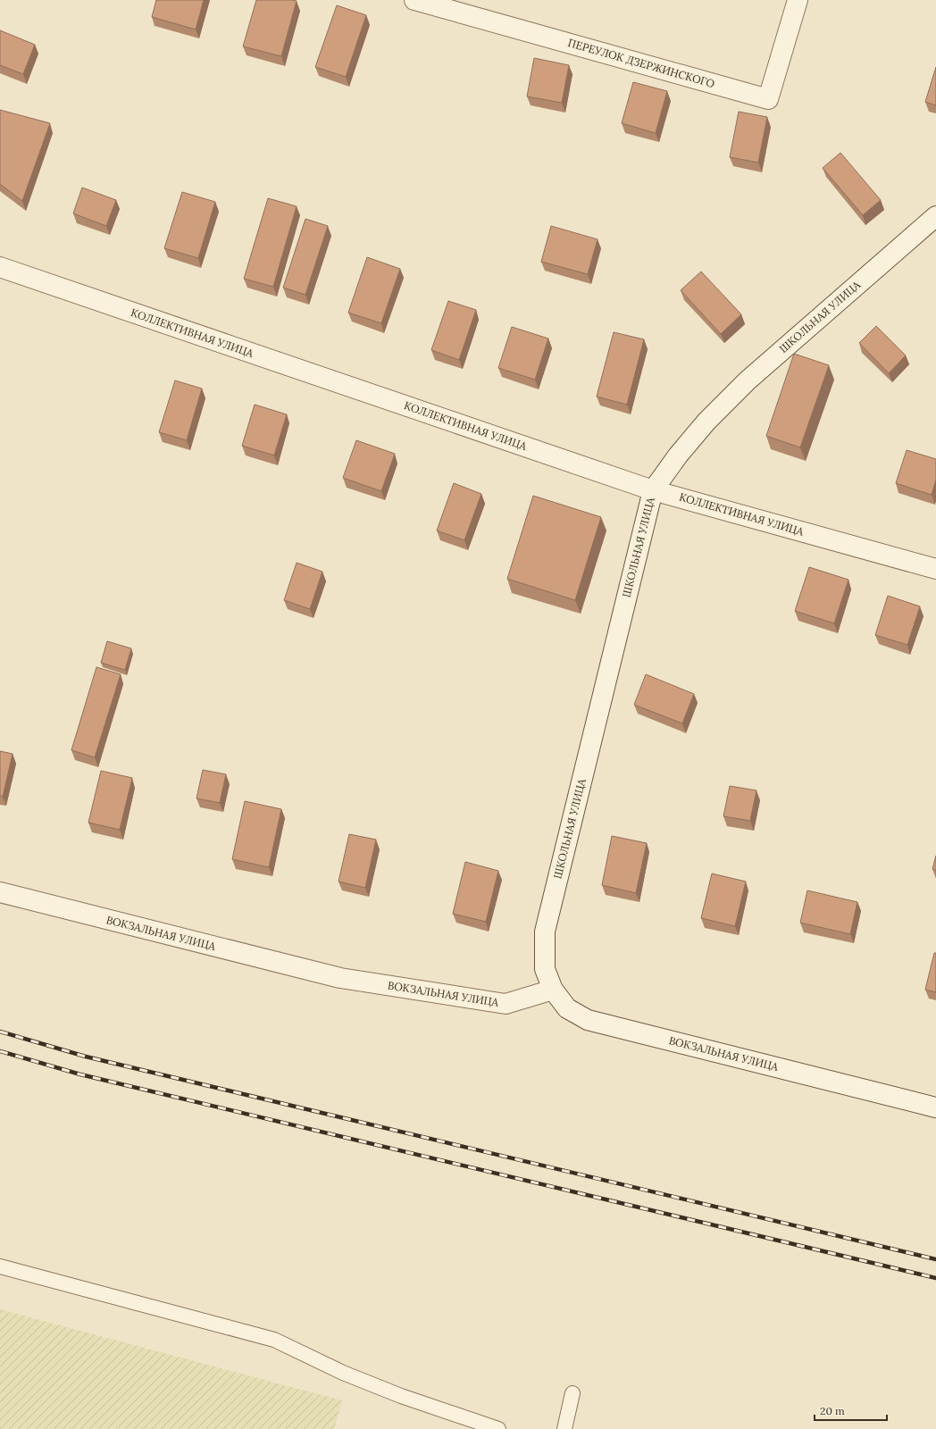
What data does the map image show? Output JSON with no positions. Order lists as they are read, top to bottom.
{
  "streets": {
    "street": [
      "ПЕРЕУЛОК ДЗЕРЖИНСКОГО",
      "ШКОЛЬНАЯ УЛИЦА",
      "КОЛЛЕКТИВНАЯ УЛИЦА",
      "ВОКЗАЛЬНАЯ УЛИЦА"
    ]
  },
  "crossings": [
    ["ШКОЛЬНАЯ УЛИЦА", "КОЛЛЕКТИВНАЯ УЛИЦА"],
    ["ШКОЛЬНАЯ УЛИЦА", "ВОКЗАЛЬНАЯ УЛИЦА"]
  ],
  "scale_bar": "20 m"
}
